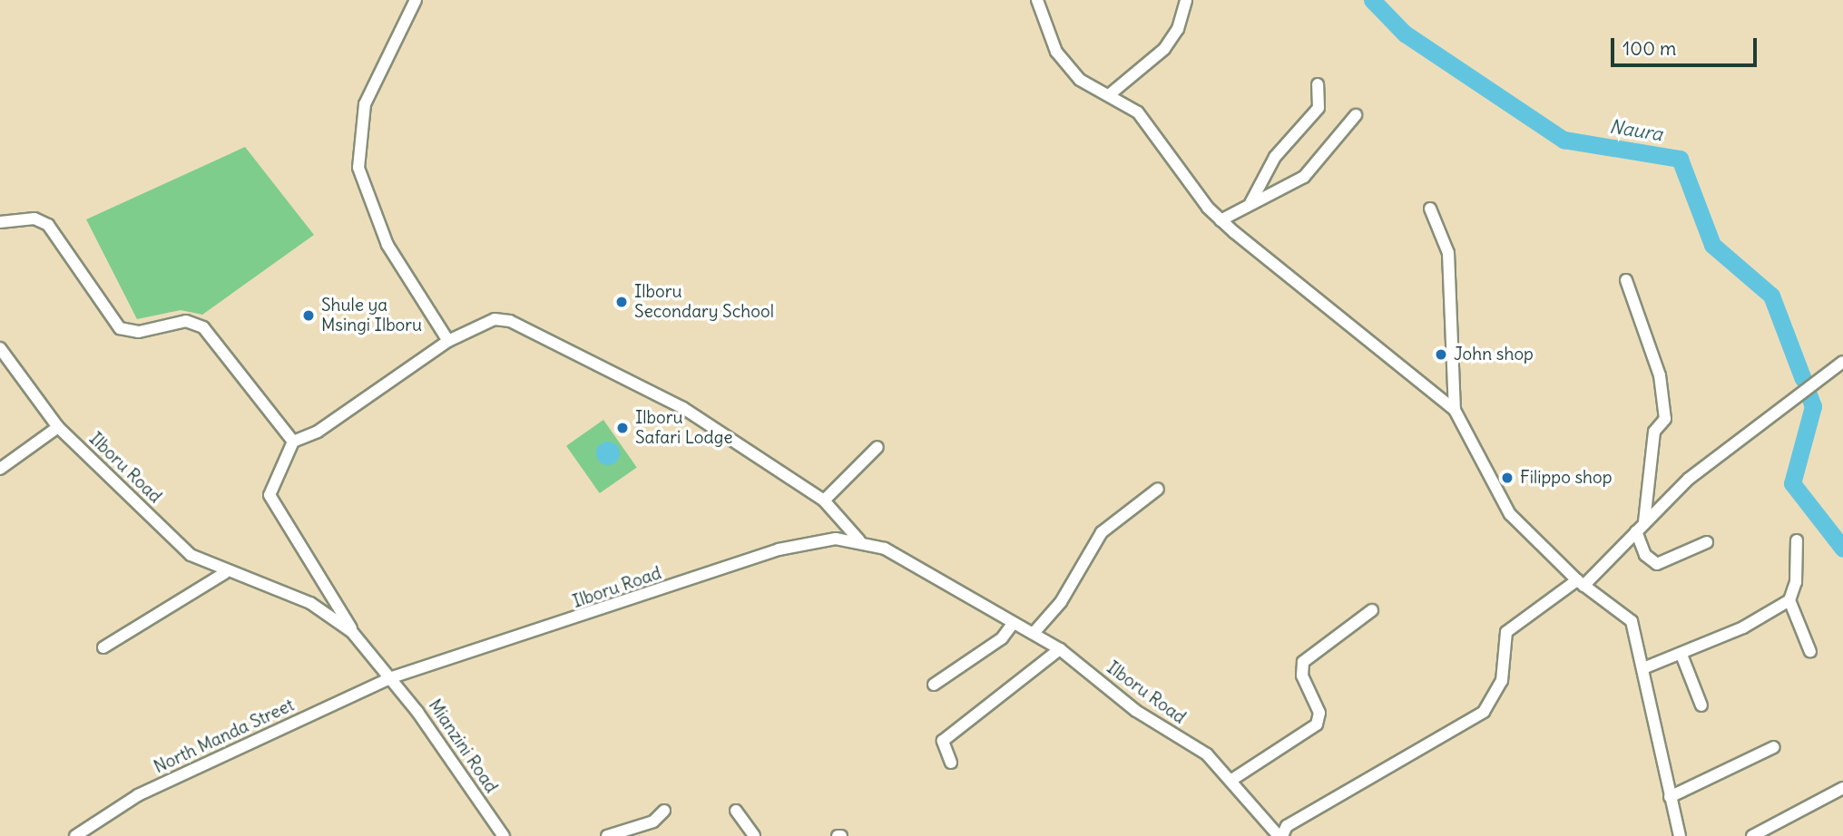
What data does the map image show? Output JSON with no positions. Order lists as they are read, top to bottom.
{
  "streets": {
    "street": ["Ilboru Road", "North Manda Street", "Mianzini Road"]
  },
  "crossings": [
    ["Ilboru Road", "North Manda Street"],
    ["Ilboru Road", "Mianzini Road"],
    ["North Manda Street", "Mianzini Road"]
  ],
  "water": ["Naura"],
  "places": [
    "Ilboru Secondary School",
    "Shule ya Msingi Ilboru",
    "John shop",
    "Ilboru Safari Lodge",
    "Filippo shop"
  ],
  "scale_bar": "100 m"
}
